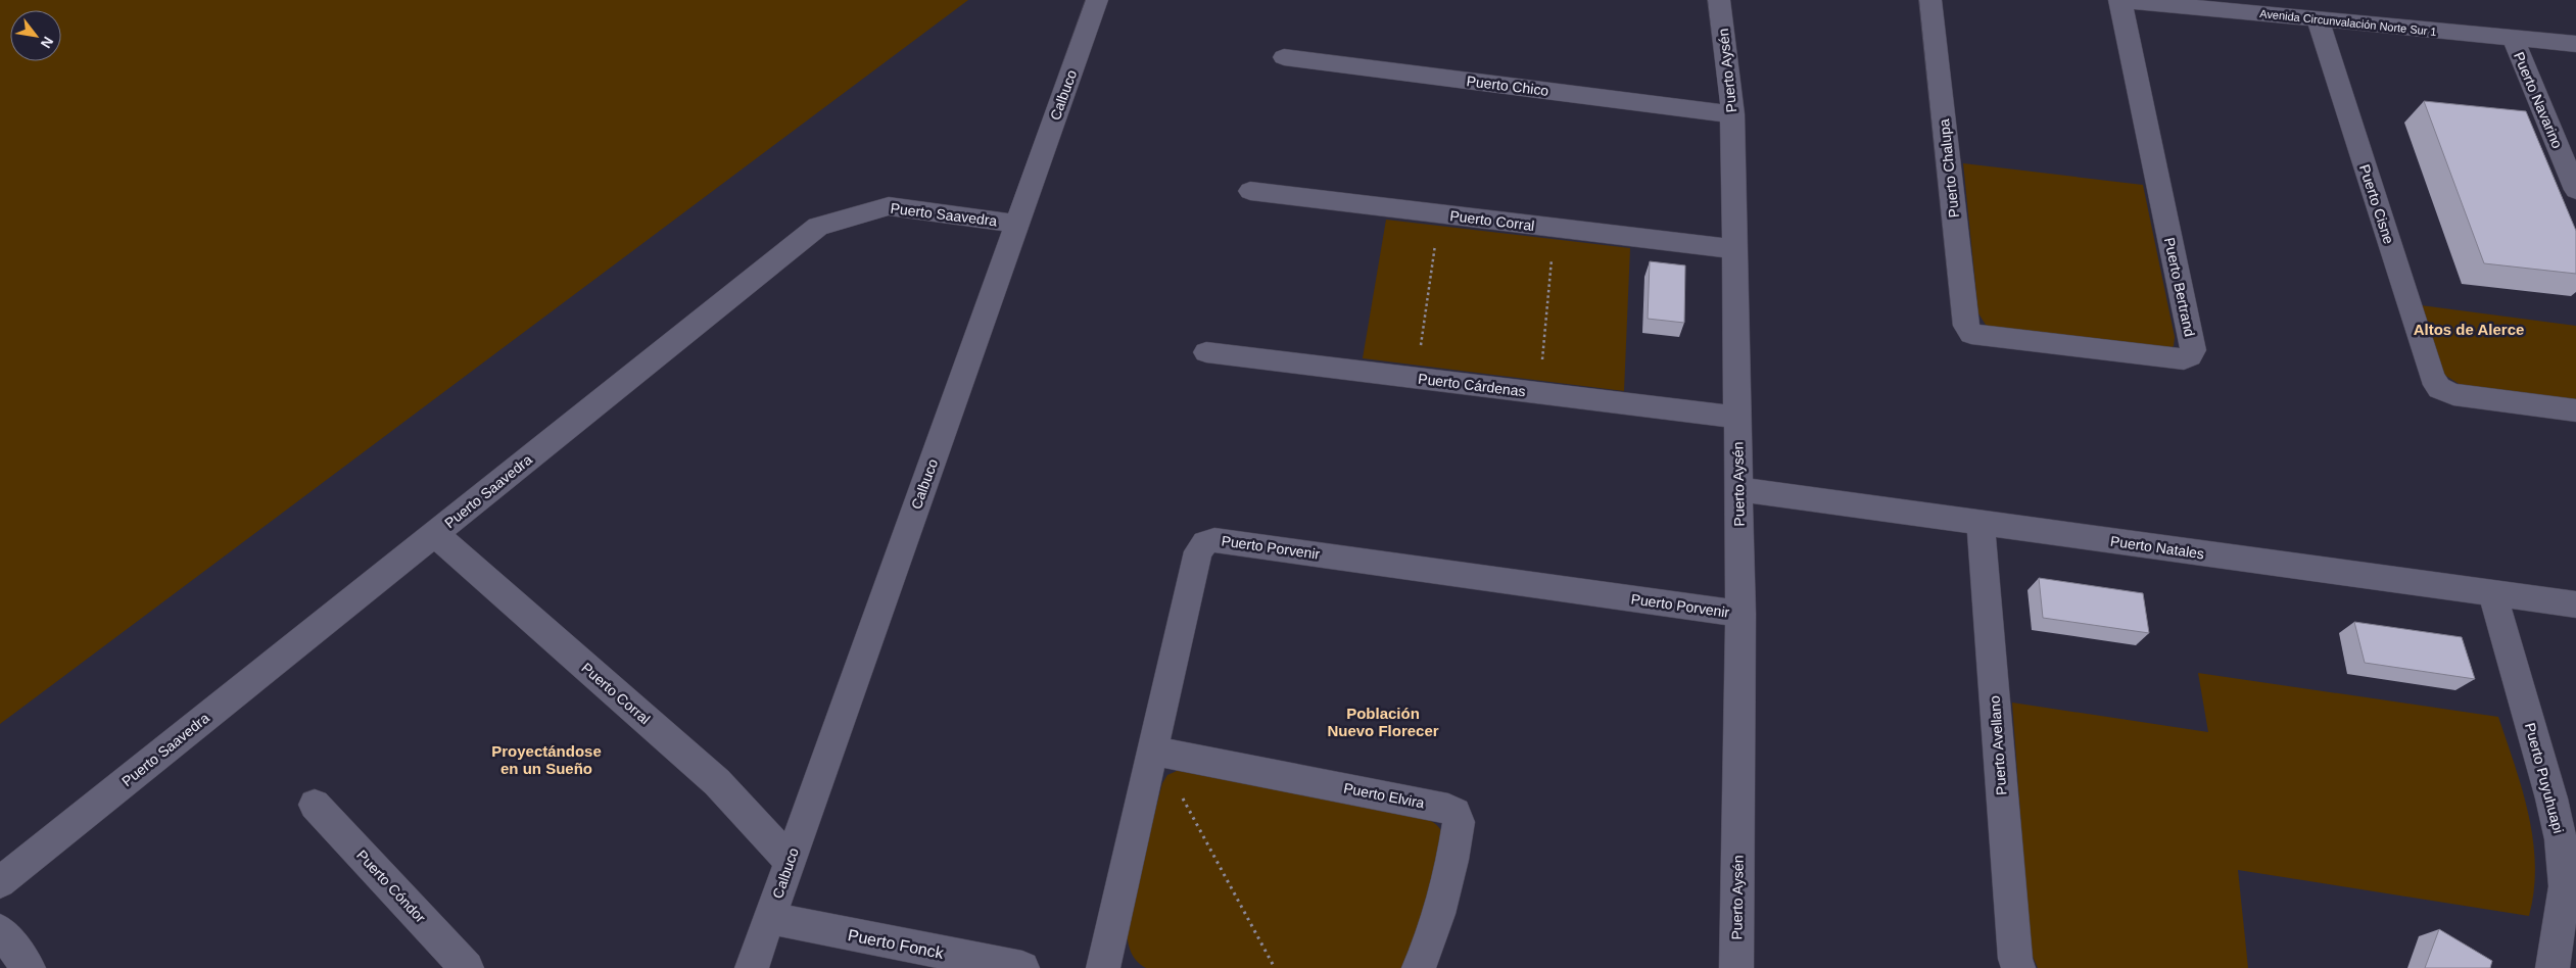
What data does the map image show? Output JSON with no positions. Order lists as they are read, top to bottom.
{
  "streets": {
    "street": [
      "Avenida Circunvalación Norte Sur 1",
      "Puerto Aysén",
      "Puerto Chico",
      "Calbuco",
      "Puerto Navarino",
      "Puerto Chalupa",
      "Puerto Cisne",
      "Puerto Saavedra",
      "Puerto Corral",
      "Puerto Bertrand",
      "Puerto Cárdenas",
      "Puerto Porvenir",
      "Puerto Natales",
      "Puerto Avellano",
      "Puerto Puyuhuapi",
      "Puerto Elvira",
      "Puerto Cóndor",
      "Puerto Fonck"
    ]
  },
  "crossings": [
    ["Avenida Circunvalación Norte Sur 1", "Puerto Navarino"],
    ["Avenida Circunvalación Norte Sur 1", "Puerto Cisne"],
    ["Avenida Circunvalación Norte Sur 1", "Puerto Bertrand"],
    ["Puerto Aysén", "Puerto Chico"],
    ["Puerto Aysén", "Puerto Corral"],
    ["Puerto Aysén", "Puerto Cárdenas"],
    ["Puerto Aysén", "Puerto Porvenir"],
    ["Puerto Aysén", "Puerto Natales"],
    ["Calbuco", "Puerto Saavedra"],
    ["Calbuco", "Puerto Corral"],
    ["Calbuco", "Puerto Fonck"],
    ["Puerto Chalupa", "Puerto Bertrand"],
    ["Puerto Saavedra", "Puerto Corral"],
    ["Puerto Porvenir", "Puerto Elvira"],
    ["Puerto Natales", "Puerto Avellano"],
    ["Puerto Natales", "Puerto Puyuhuapi"]
  ],
  "districts": ["Altos de Alerce", "Población Nuevo Florecer", "Proyectándose en un Sueño"],
  "north": "bottom right"
}
